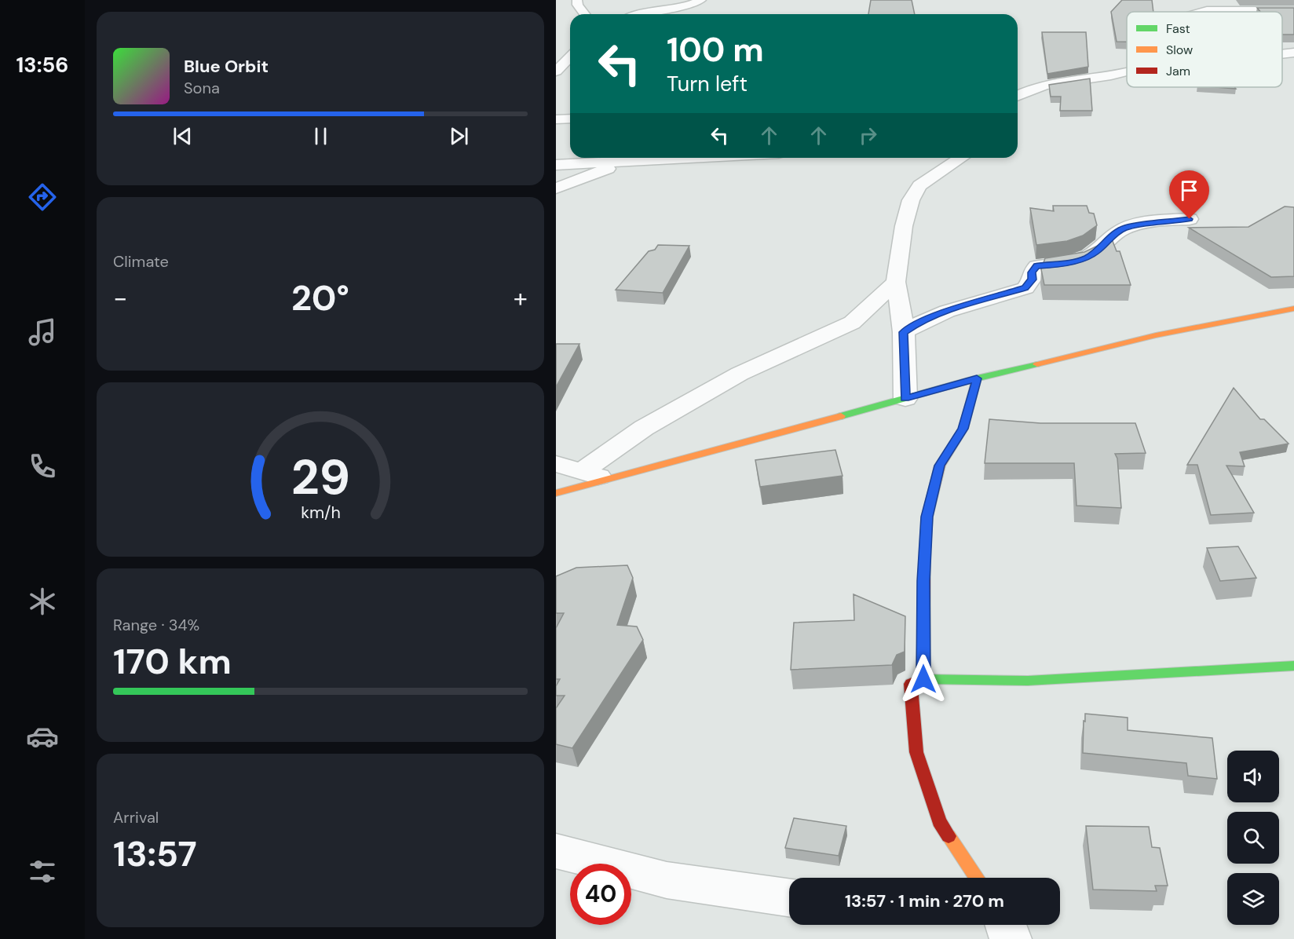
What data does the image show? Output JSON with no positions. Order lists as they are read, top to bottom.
{
  "legend": ["Fast", "Slow", "Jam"],
  "page": {
    "tabs": "13:56",
    "turn": ["100 m", "Turn left"],
    "song": ["Blue Orbit", "Sona"],
    "tile": [
      "Climate",
      ["Range · 34%", "170 km"],
      ["Arrival", "13:57"]
    ],
    "heat": ["−", "20°", "+"],
    "limit": "40",
    "trip": "13:57 · 1 min · 270 m",
    "gauge": ["29", "km/h"]
  }
}
